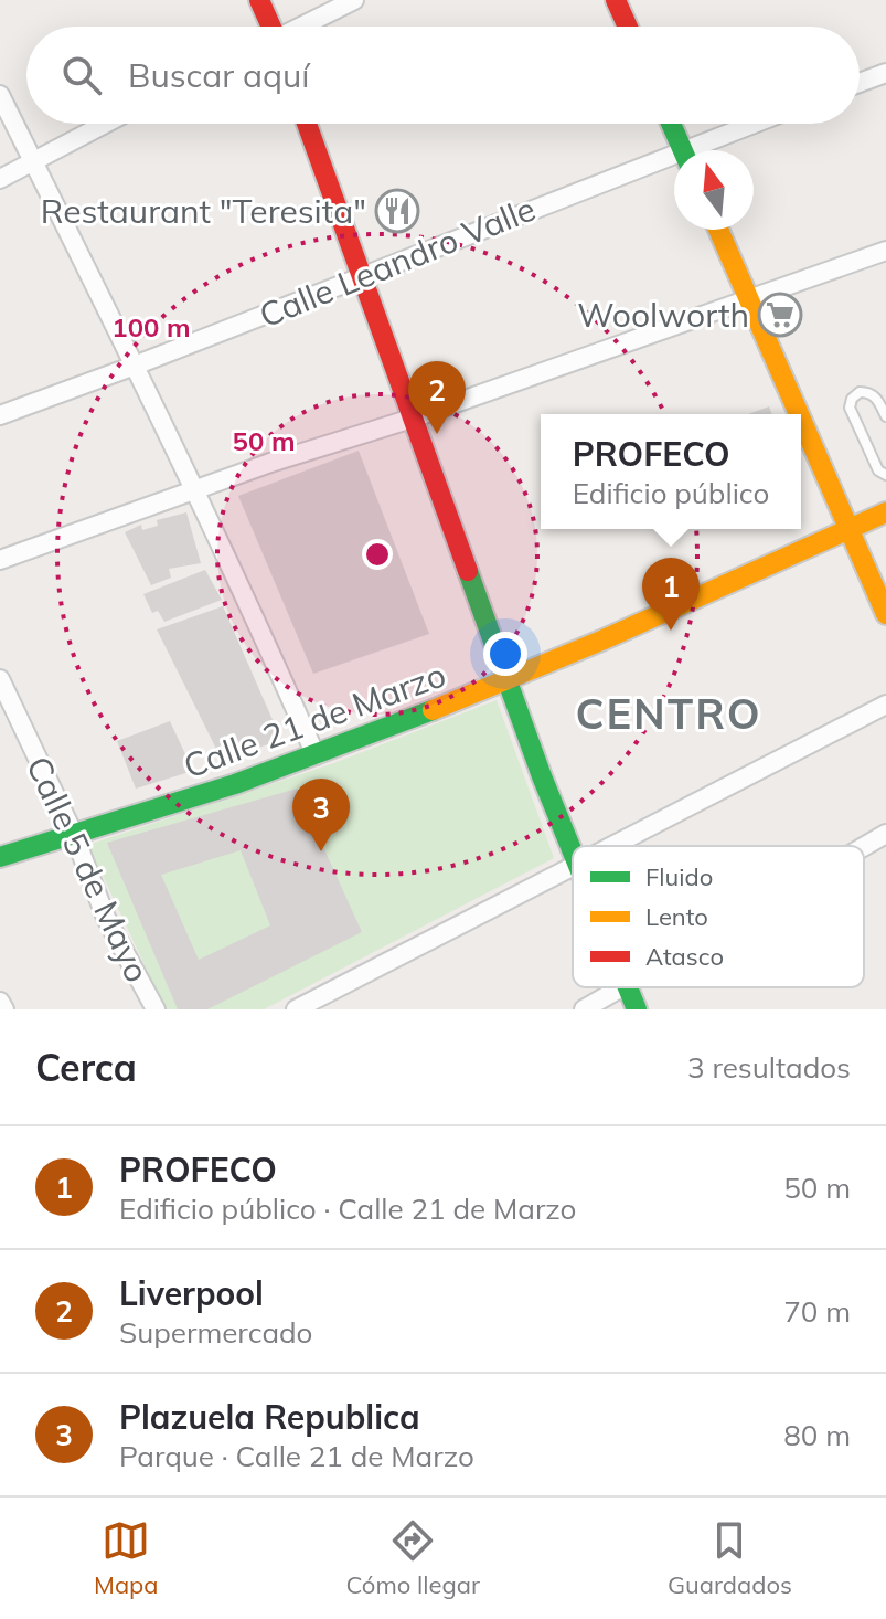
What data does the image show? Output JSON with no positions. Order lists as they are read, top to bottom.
{
  "streets": {
    "street": ["Calle Leandro Valle", "Calle 21 de Marzo", "Calle 5 de Mayo"]
  },
  "crossings": [
    ["Calle 21 de Marzo", "Calle 5 de Mayo"]
  ],
  "districts": ["CENTRO"],
  "places": {
    "restaurant": ["Restaurant \"Teresita\""],
    "supermarket": ["Woolworth"]
  },
  "legend": ["Fluido", "Lento", "Atasco"],
  "north": "top",
  "page": {
    "search": "Buscar aquí",
    "pins": ["2", "1", "3"],
    "popup": ["PROFECO", "Edificio público"],
    "heading": ["Cerca", "3 resultados"],
    "list": [
      {
        "mark": "1",
        "name": "PROFECO",
        "note": "Edificio público · Calle 21 de Marzo",
        "value": "50 m"
      },
      {
        "mark": "2",
        "name": "Liverpool",
        "note": "Supermercado",
        "value": "70 m"
      },
      {
        "mark": "3",
        "name": "Plazuela Republica",
        "note": "Parque · Calle 21 de Marzo",
        "value": "80 m"
      }
    ],
    "nav": ["Mapa", "Cómo llegar", "Guardados"]
  },
  "rings": ["100 m", "50 m"]
}
